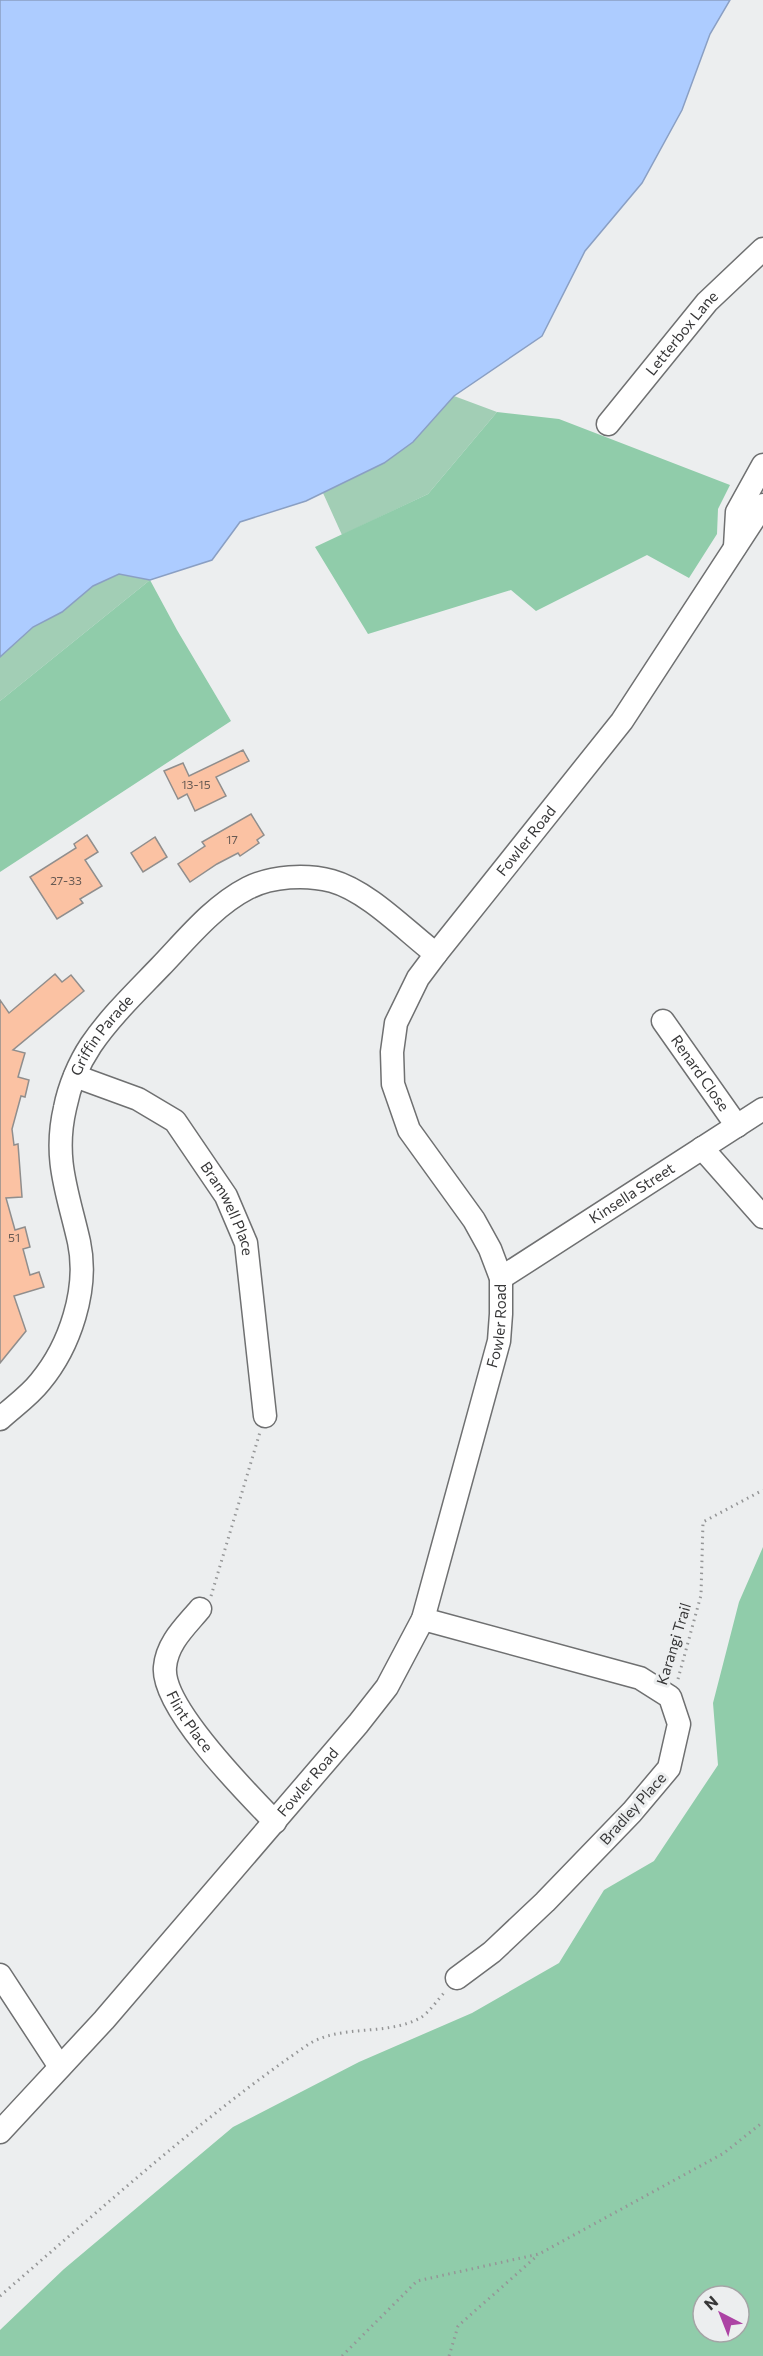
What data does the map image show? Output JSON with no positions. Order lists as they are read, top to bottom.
{
  "streets": {
    "street": [
      "Letterbox Lane",
      "Fowler Road",
      "Griffin Parade",
      "Renard Close",
      "Kinsella Street",
      "Bramwell Place",
      "Flint Place",
      "Bradley Place"
    ],
    "path": ["Karangi Trail"]
  },
  "crossings": [
    ["Fowler Road", "Griffin Parade"],
    ["Fowler Road", "Kinsella Street"],
    ["Fowler Road", "Flint Place"],
    ["Griffin Parade", "Bramwell Place"],
    ["Renard Close", "Kinsella Street"],
    ["Karangi Trail", "Bradley Place"]
  ],
  "house_numbers": [
    "13-15",
    "17",
    "27-33",
    "51"
  ],
  "north": "top left"
}
